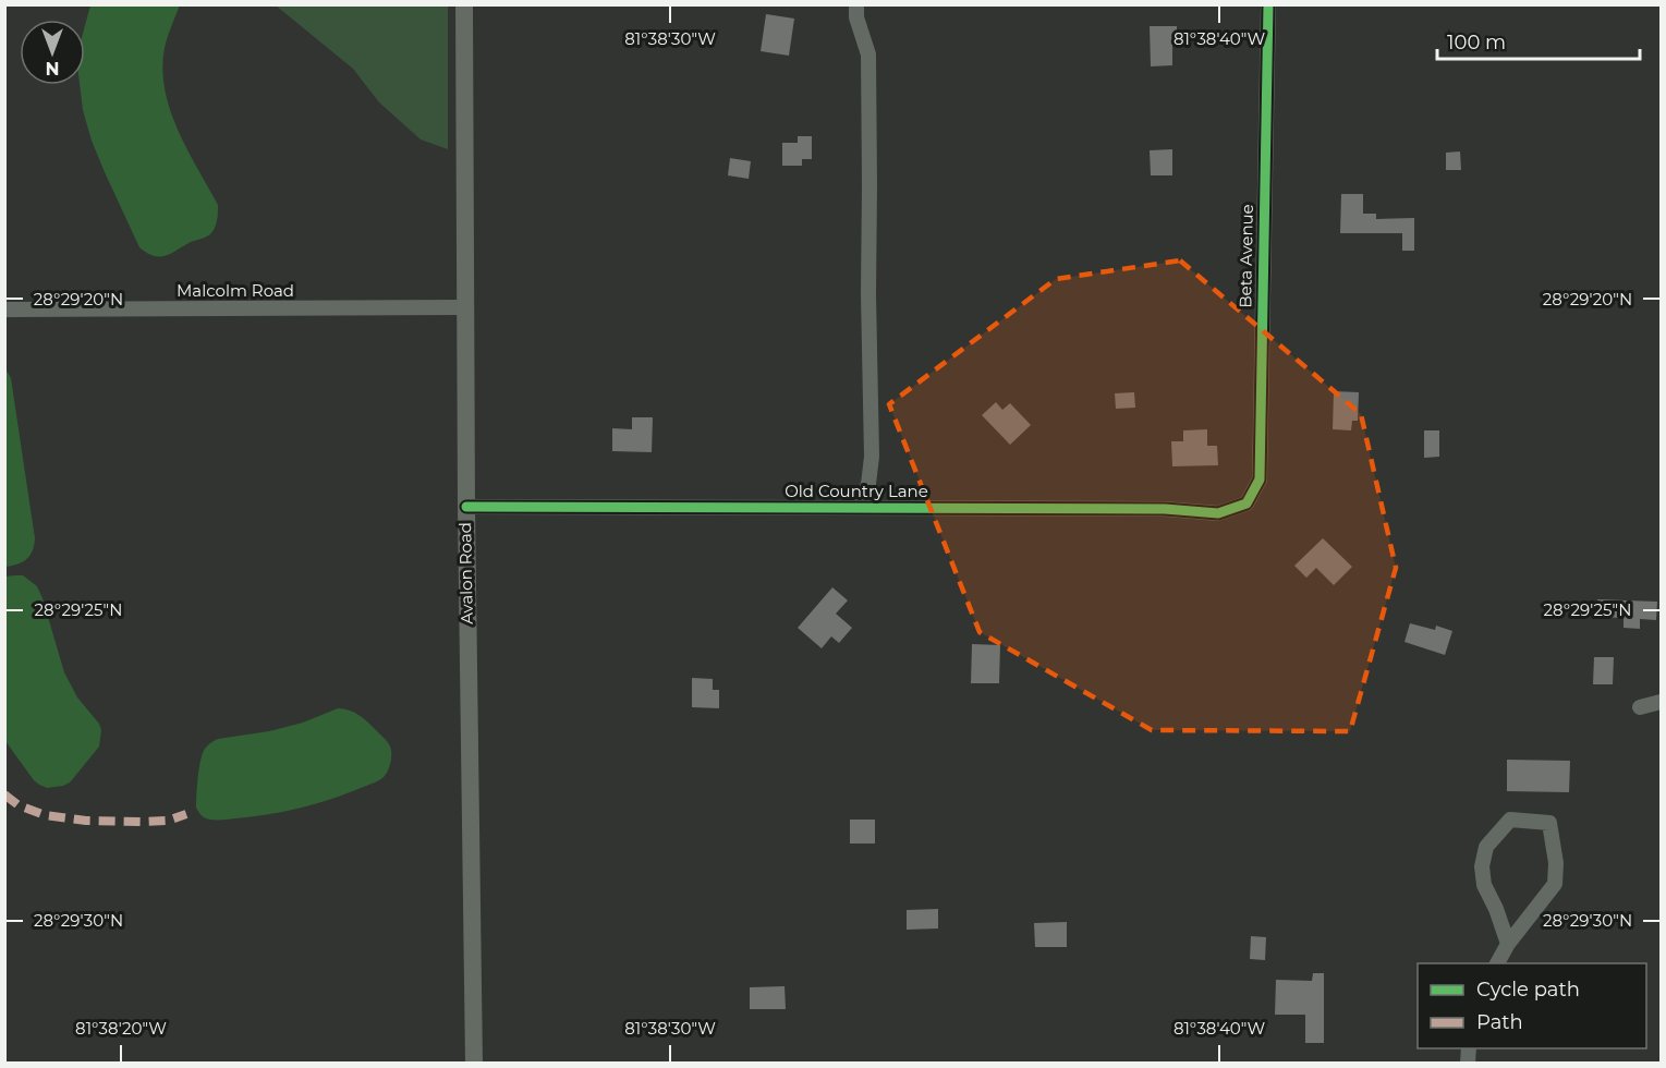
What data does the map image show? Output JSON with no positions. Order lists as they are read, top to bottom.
{
  "streets": {
    "main road": ["Avalon Road"],
    "street": ["Beta Avenue", "Malcolm Road", "Old Country Lane"]
  },
  "crossings": [
    ["Beta Avenue", "Old Country Lane"],
    ["Malcolm Road", "Avalon Road"],
    ["Old Country Lane", "Avalon Road"]
  ],
  "legend": ["Cycle path", "Path"],
  "scale_bar": "100 m",
  "north": "bottom",
  "coordinates": [
    "81°38'30\"W",
    "81°38'40\"W",
    "28°29'20\"N",
    "28°29'25\"N",
    "28°29'30\"N",
    "81°38'20\"W"
  ]
}
